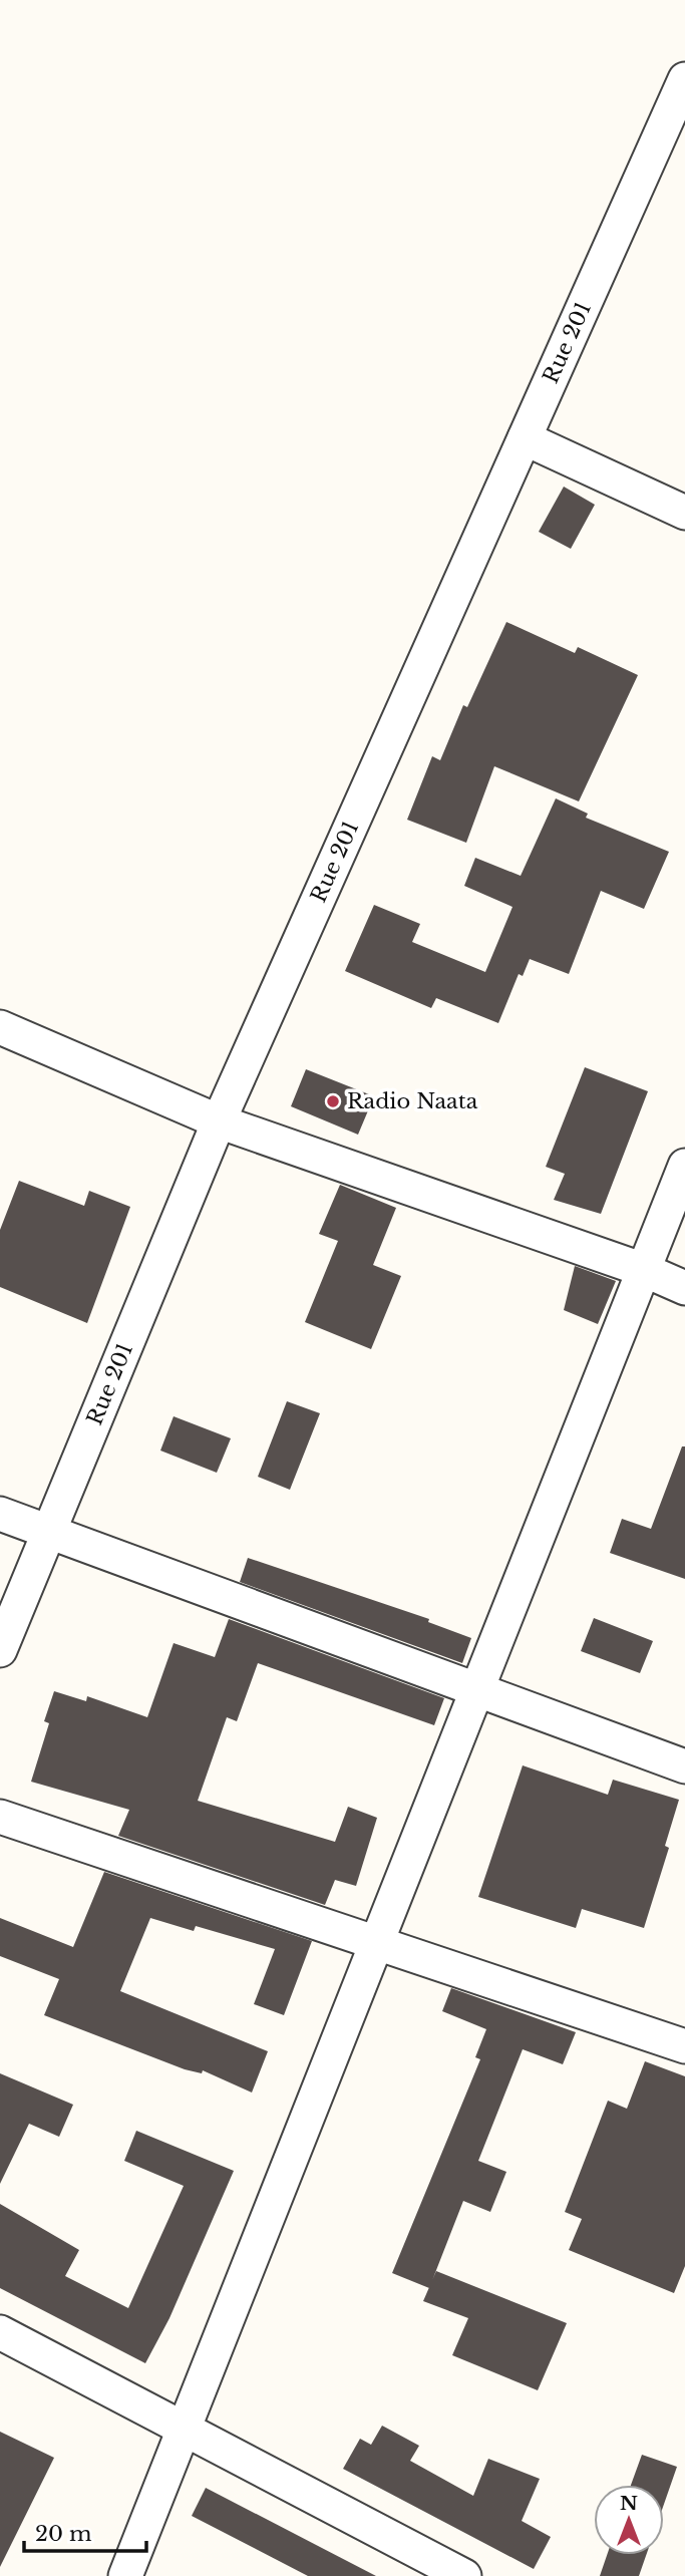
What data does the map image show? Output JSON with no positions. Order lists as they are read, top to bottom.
{
  "streets": {
    "street": ["Rue 201"]
  },
  "places": ["Radio Naata"],
  "scale_bar": "20 m",
  "north": "top"
}
